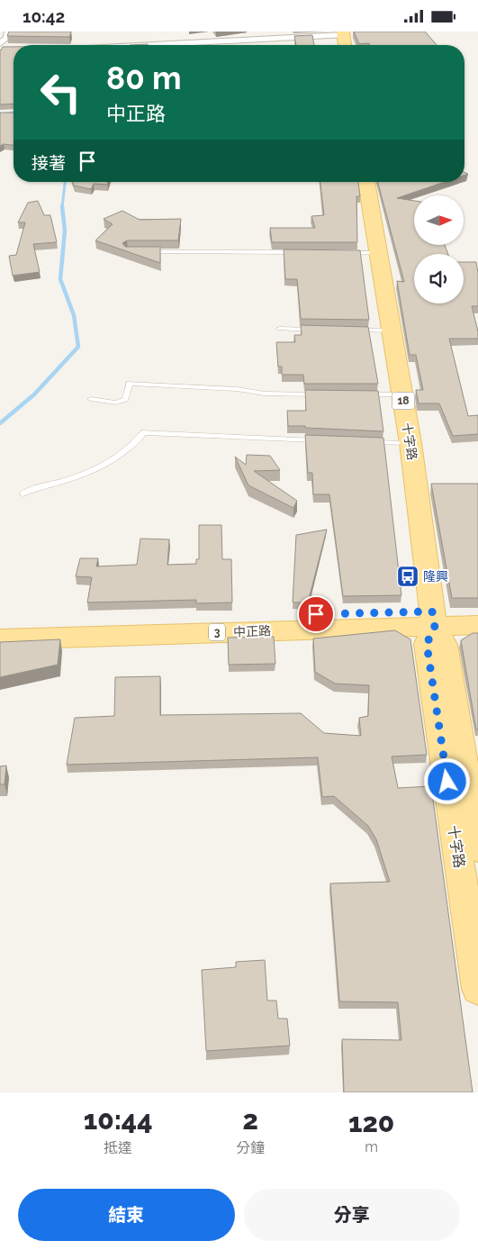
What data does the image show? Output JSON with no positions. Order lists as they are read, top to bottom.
{
  "streets": {
    "main road": [
      "18",
      "十字路",
      "中正路",
      "3"
    ]
  },
  "crossings": [
    ["十字路", "中正路"]
  ],
  "places": {
    "bus stop": ["隆興"]
  },
  "north": "right",
  "page": {
    "status": "10:42",
    "turn": ["80 m", "中正路"],
    "then": "接著",
    "eta": [
      "10:44",
      "抵達",
      "2",
      "分鐘",
      "120",
      "m"
    ],
    "buttons": ["結束", "分享"]
  }
}
